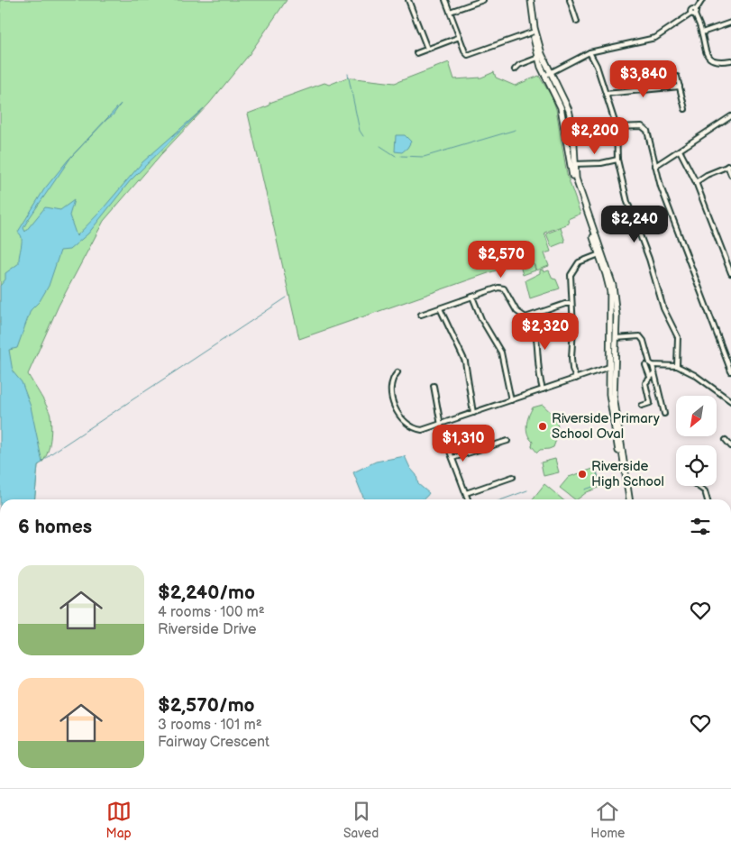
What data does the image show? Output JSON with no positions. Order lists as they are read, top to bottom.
{
  "places": ["Riverside Primary School Oval", "Riverside High School"],
  "north": "bottom left",
  "page": {
    "price": [
      "$3,840",
      "$2,200",
      "$2,240",
      "$2,570",
      "$2,320",
      "$1,310"
    ],
    "heading": "6 homes",
    "list": [
      {
        "name": "$2,240/mo",
        "note": "4 rooms · 100 m² · Riverside Drive"
      },
      {
        "name": "$2,570/mo",
        "note": "3 rooms · 101 m² · Fairway Crescent"
      }
    ],
    "tabs": ["Map", "Saved", "Home"]
  }
}
